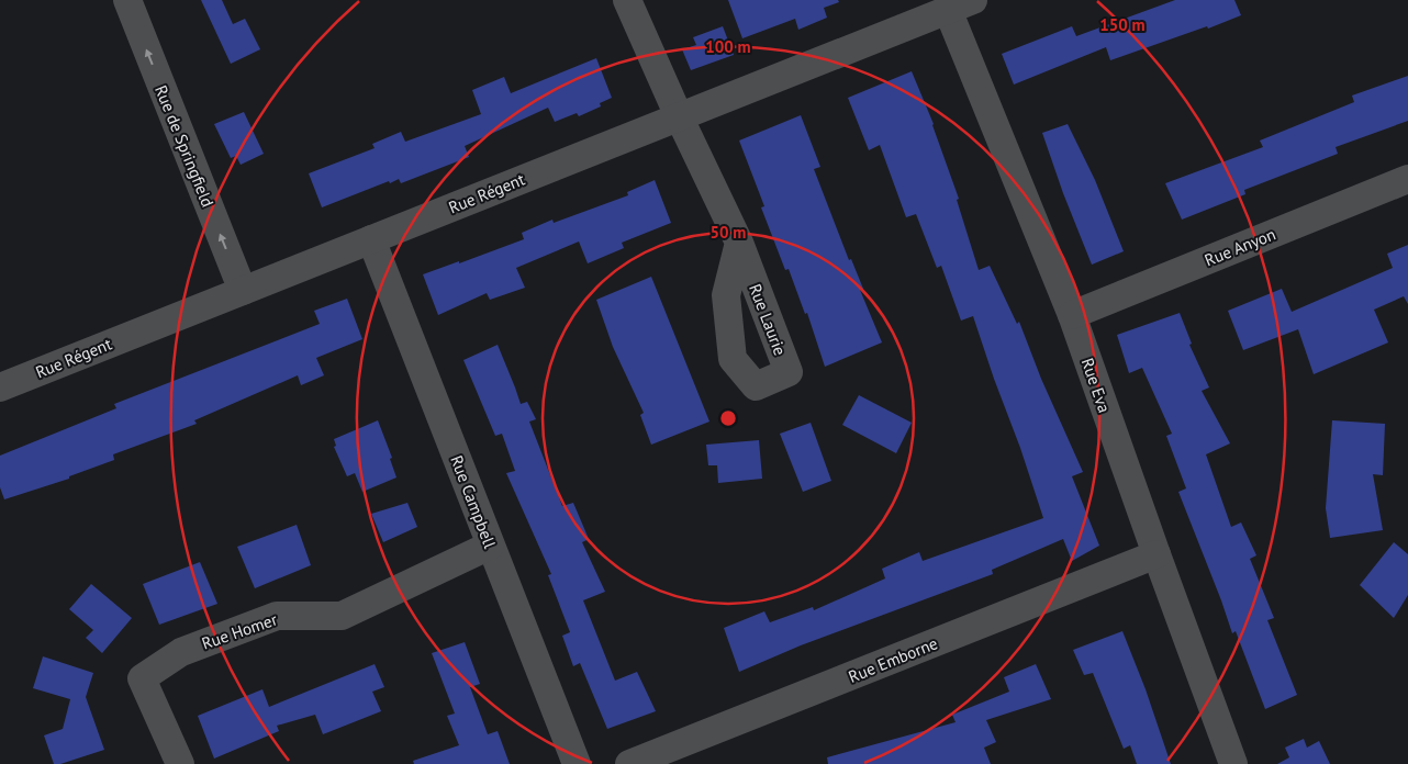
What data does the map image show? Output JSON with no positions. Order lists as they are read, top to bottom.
{
  "streets": {
    "street": [
      "Rue de Springfield",
      "Rue Régent",
      "Rue Anyon",
      "Rue Eva",
      "Rue Campbell",
      "Rue Homer",
      "Rue Emborne"
    ]
  },
  "crossings": [
    ["Rue de Springfield", "Rue Régent"],
    ["Rue Régent", "Rue Eva"],
    ["Rue Régent", "Rue Campbell"],
    ["Rue Anyon", "Rue Eva"],
    ["Rue Eva", "Rue Emborne"],
    ["Rue Campbell", "Rue Homer"]
  ],
  "one_way": ["Rue de Springfield"],
  "rings": ["150 m", "100 m", "50 m"]
}
